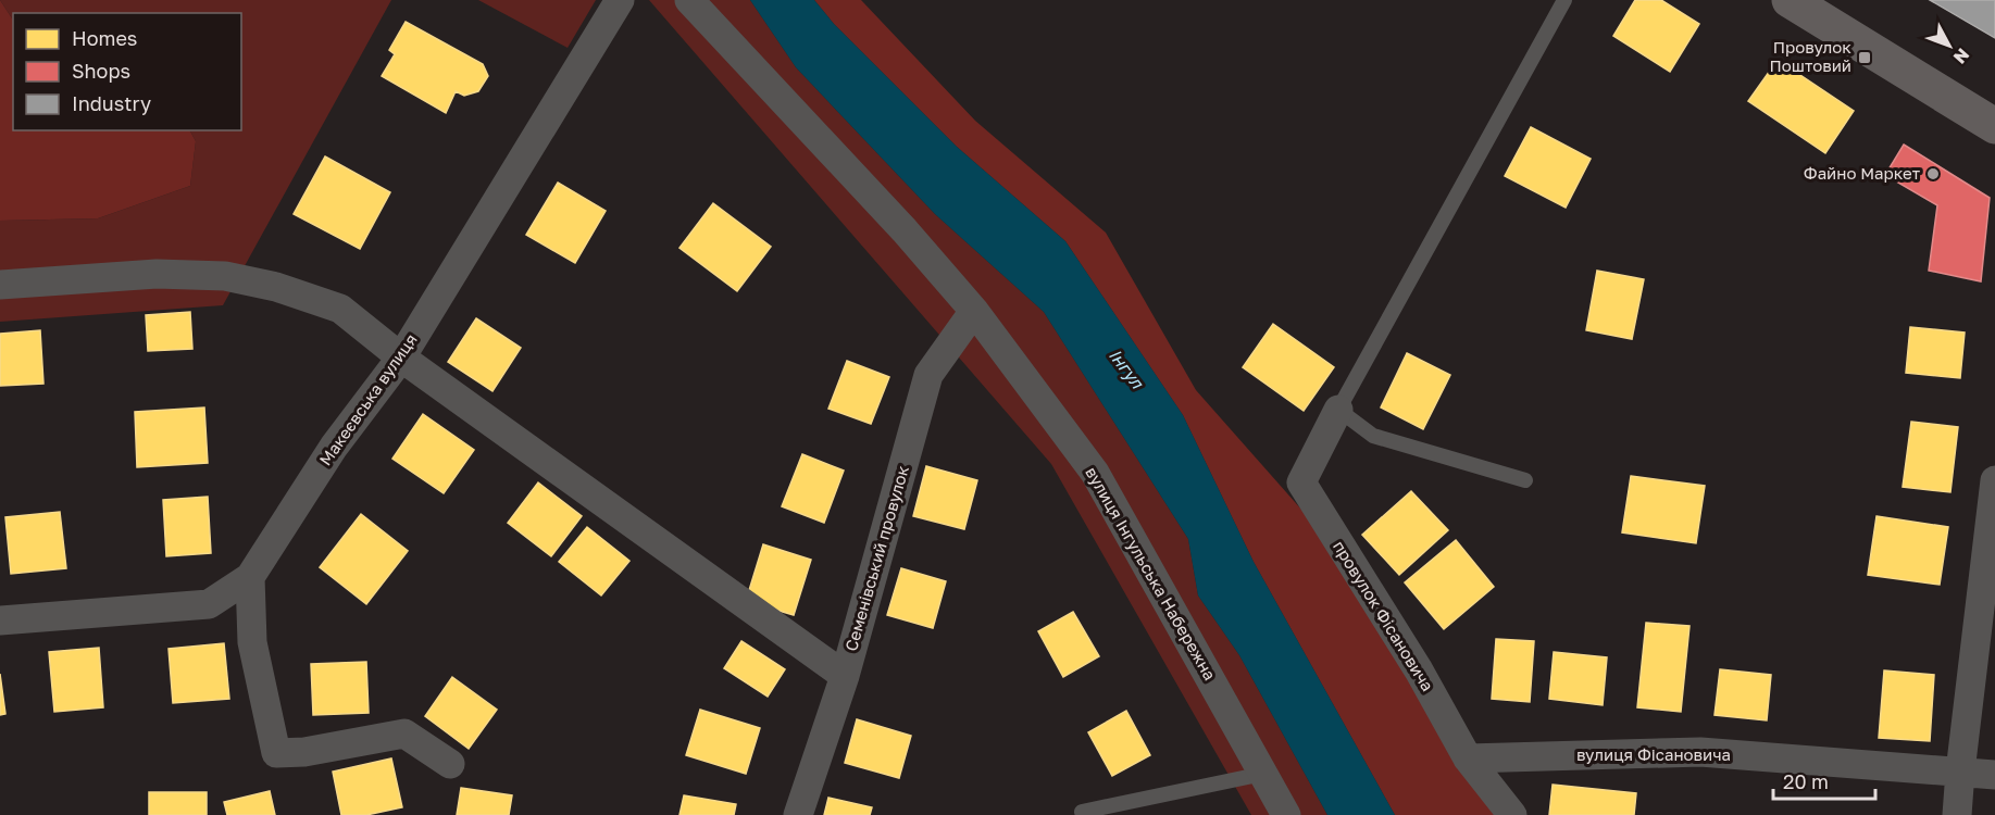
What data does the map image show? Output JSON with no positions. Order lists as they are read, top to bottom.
{
  "streets": {
    "street": [
      "Макеєвська вулиця",
      "Семенівський провулок",
      "вулиця Інгульська Набережна",
      "провулок Фісановича",
      "вулиця Фісановича"
    ]
  },
  "crossings": [
    ["Семенівський провулок", "вулиця Інгульська Набережна"],
    ["провулок Фісановича", "вулиця Фісановича"]
  ],
  "water": ["Інгул"],
  "places": {
    "transit": ["Провулок Поштовий"],
    "other": ["Файно Маркет"]
  },
  "legend": ["Homes", "Shops", "Industry"],
  "scale_bar": "20 m",
  "north": "bottom right"
}
